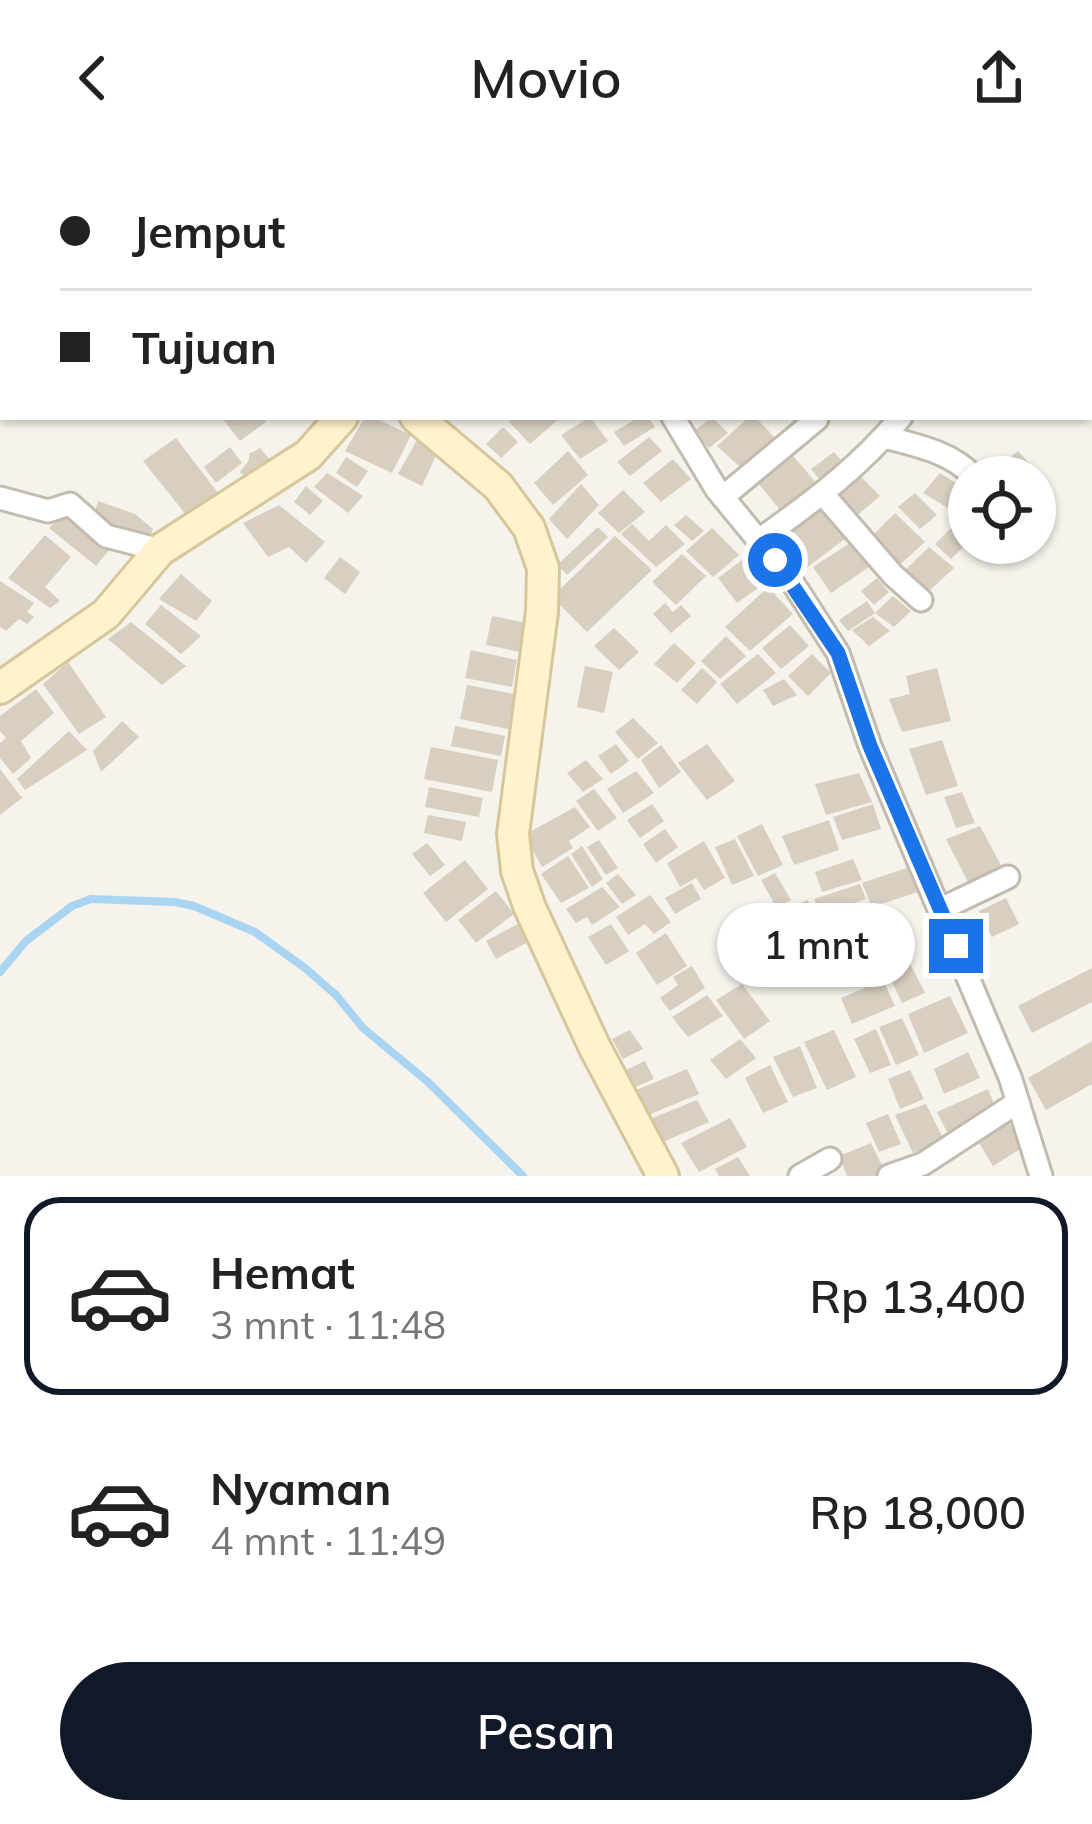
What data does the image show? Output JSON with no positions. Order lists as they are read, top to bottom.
{
  "page": {
    "header": "Movio",
    "banner": ["Jemput", "Tujuan"],
    "bubble": "1 mnt",
    "list": [
      {
        "name": "Hemat",
        "note": "3 mnt · 11:48",
        "value": "Rp 13,400"
      },
      {
        "name": "Nyaman",
        "note": "4 mnt · 11:49",
        "value": "Rp 18,000"
      }
    ],
    "buttons": "Pesan"
  }
}
